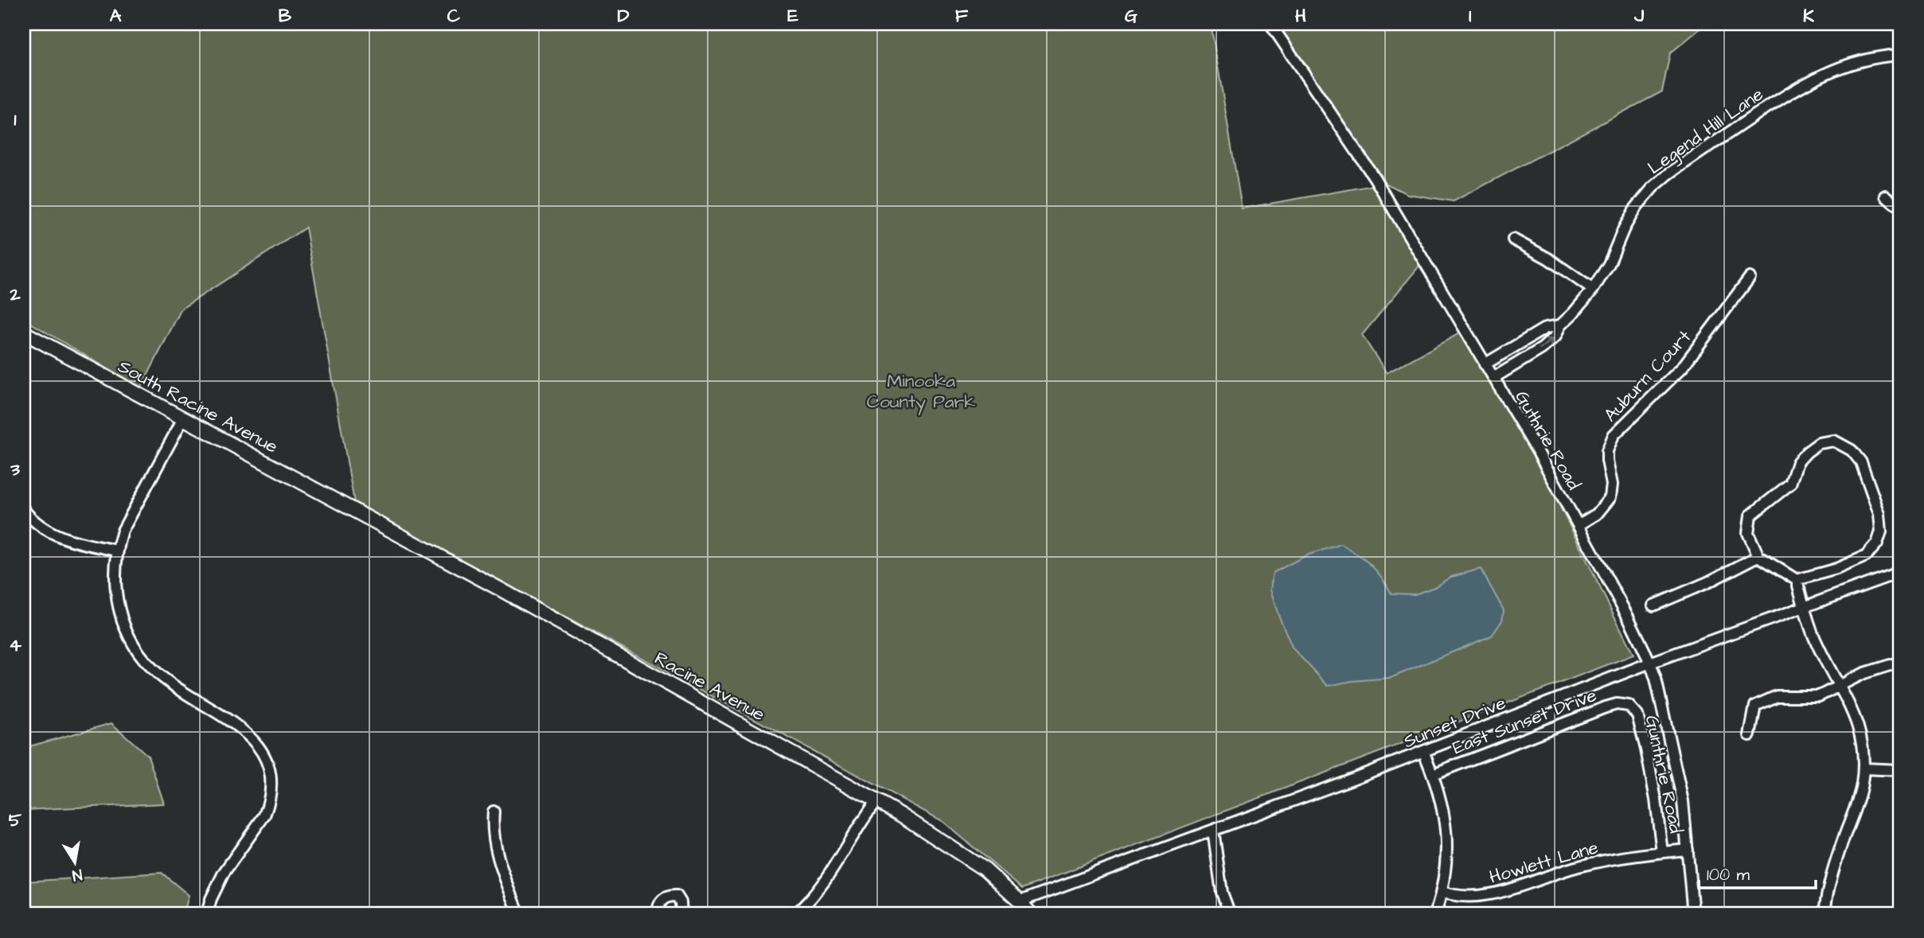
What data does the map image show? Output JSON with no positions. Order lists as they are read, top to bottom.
{
  "streets": {
    "main road": ["South Racine Avenue", "Racine Avenue"],
    "street": [
      "Legend Hill Lane",
      "Auburn Court",
      "Guthrie Road",
      "East Sunset Drive",
      "Sunset Drive",
      "Gunthrie Road",
      "Howlett Lane"
    ]
  },
  "crossings": [
    ["Legend Hill Lane", "Guthrie Road"],
    ["Auburn Court", "Guthrie Road"],
    ["South Racine Avenue", "Racine Avenue"],
    ["Guthrie Road", "Sunset Drive"],
    ["Guthrie Road", "Howlett Lane"],
    ["Racine Avenue", "Sunset Drive"],
    ["East Sunset Drive", "Gunthrie Road"],
    ["Gunthrie Road", "Howlett Lane"]
  ],
  "parks": ["Minooka County Park"],
  "scale_bar": "100 m",
  "north": "bottom",
  "grid": {
    "columns": [
      "A",
      "B",
      "C",
      "D",
      "E",
      "F",
      "G",
      "H",
      "I",
      "J",
      "K"
    ],
    "rows": [
      "1",
      "2",
      "3",
      "4",
      "5"
    ]
  }
}
